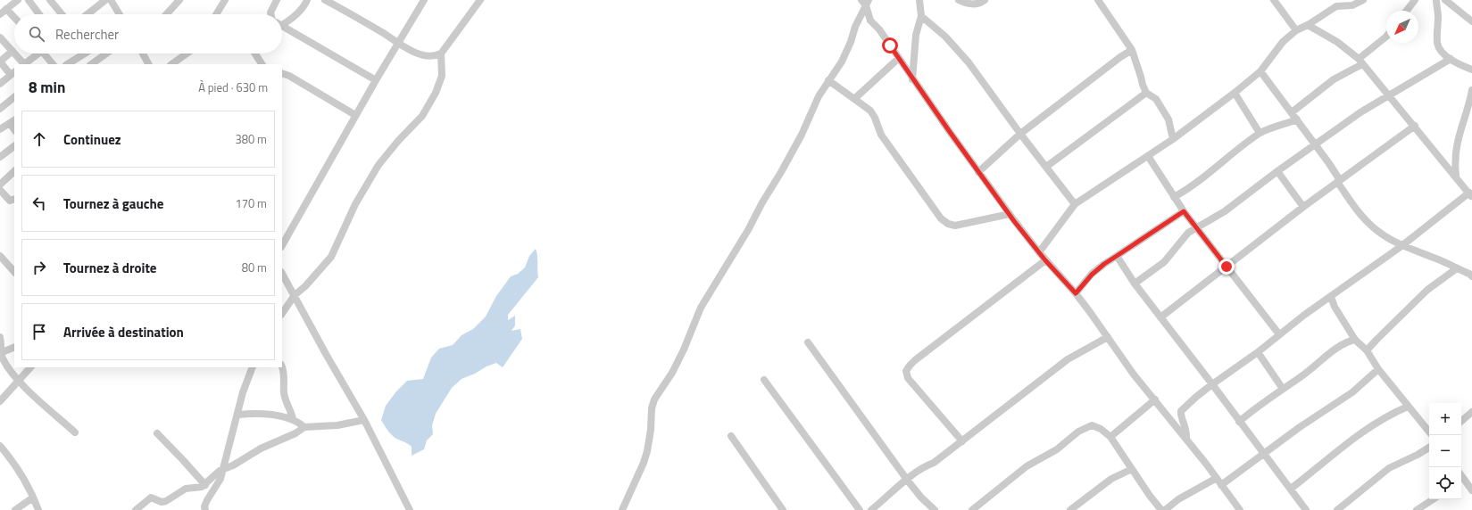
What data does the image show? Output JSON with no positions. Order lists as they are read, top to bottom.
{
  "north": "bottom left",
  "page": {
    "search": "Rechercher",
    "heading": ["8 min", "À pied · 630 m"],
    "list": [
      ["Continuez", "380 m"],
      ["Tournez à gauche", "170 m"],
      ["Tournez à droite", "80 m"],
      "Arrivée à destination"
    ],
    "map_buttons": ["+", "−"]
  }
}
